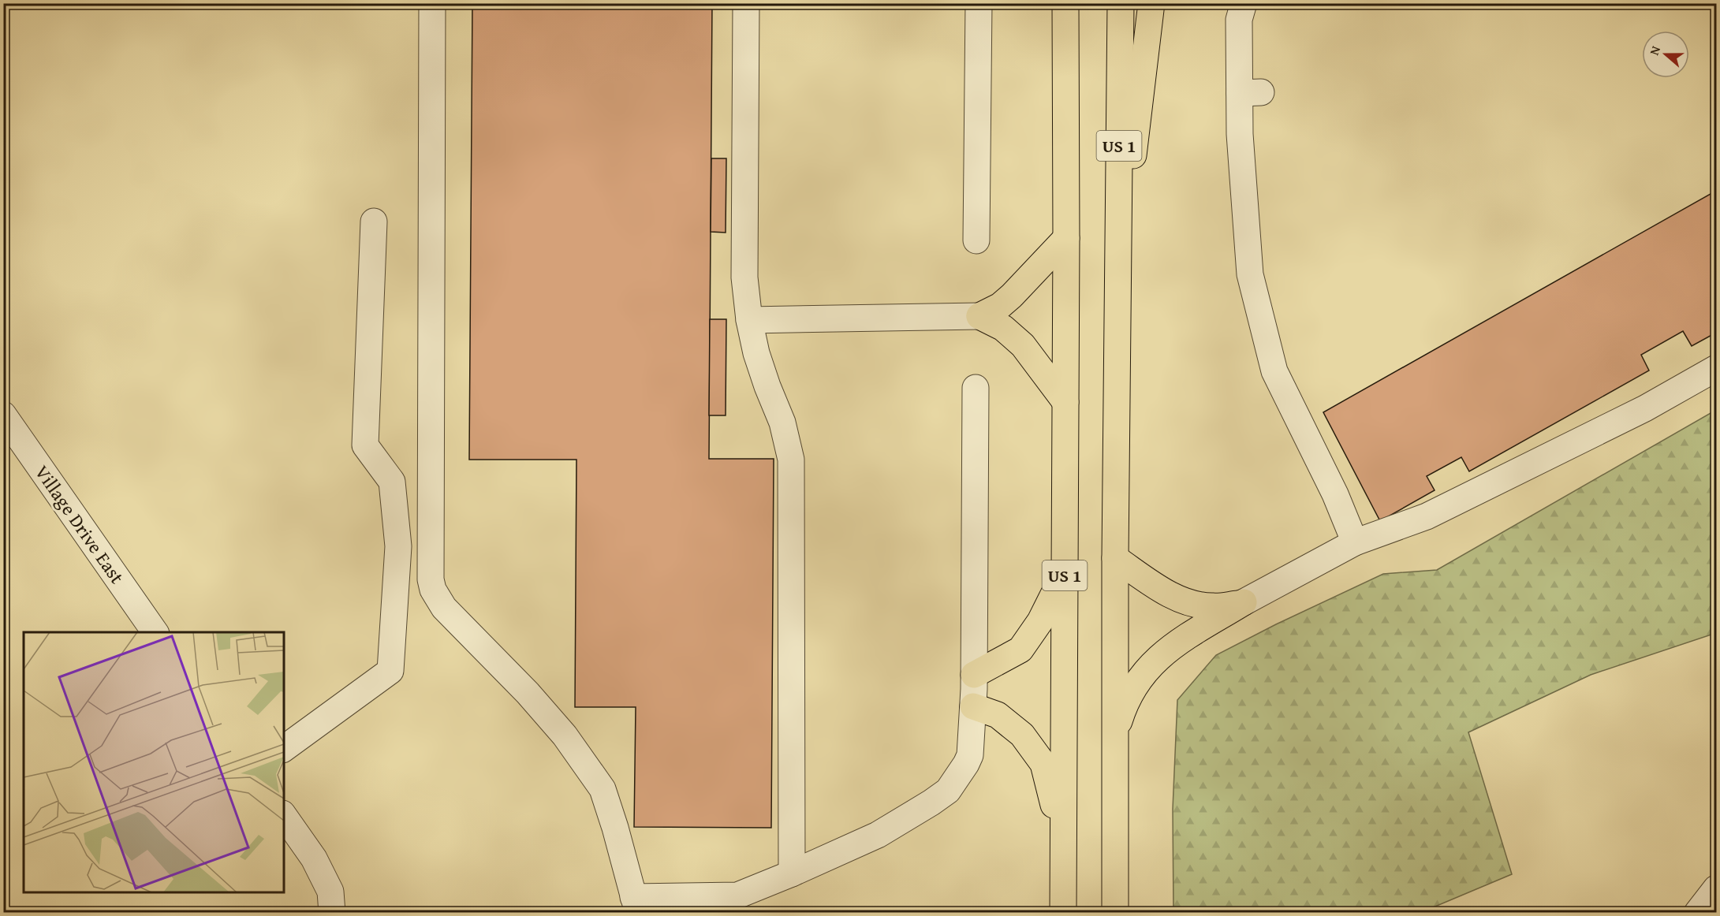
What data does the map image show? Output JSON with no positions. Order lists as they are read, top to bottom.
{
  "streets": {
    "highway": ["US 1"],
    "street": ["Village Drive East"]
  },
  "north": "left"
}
